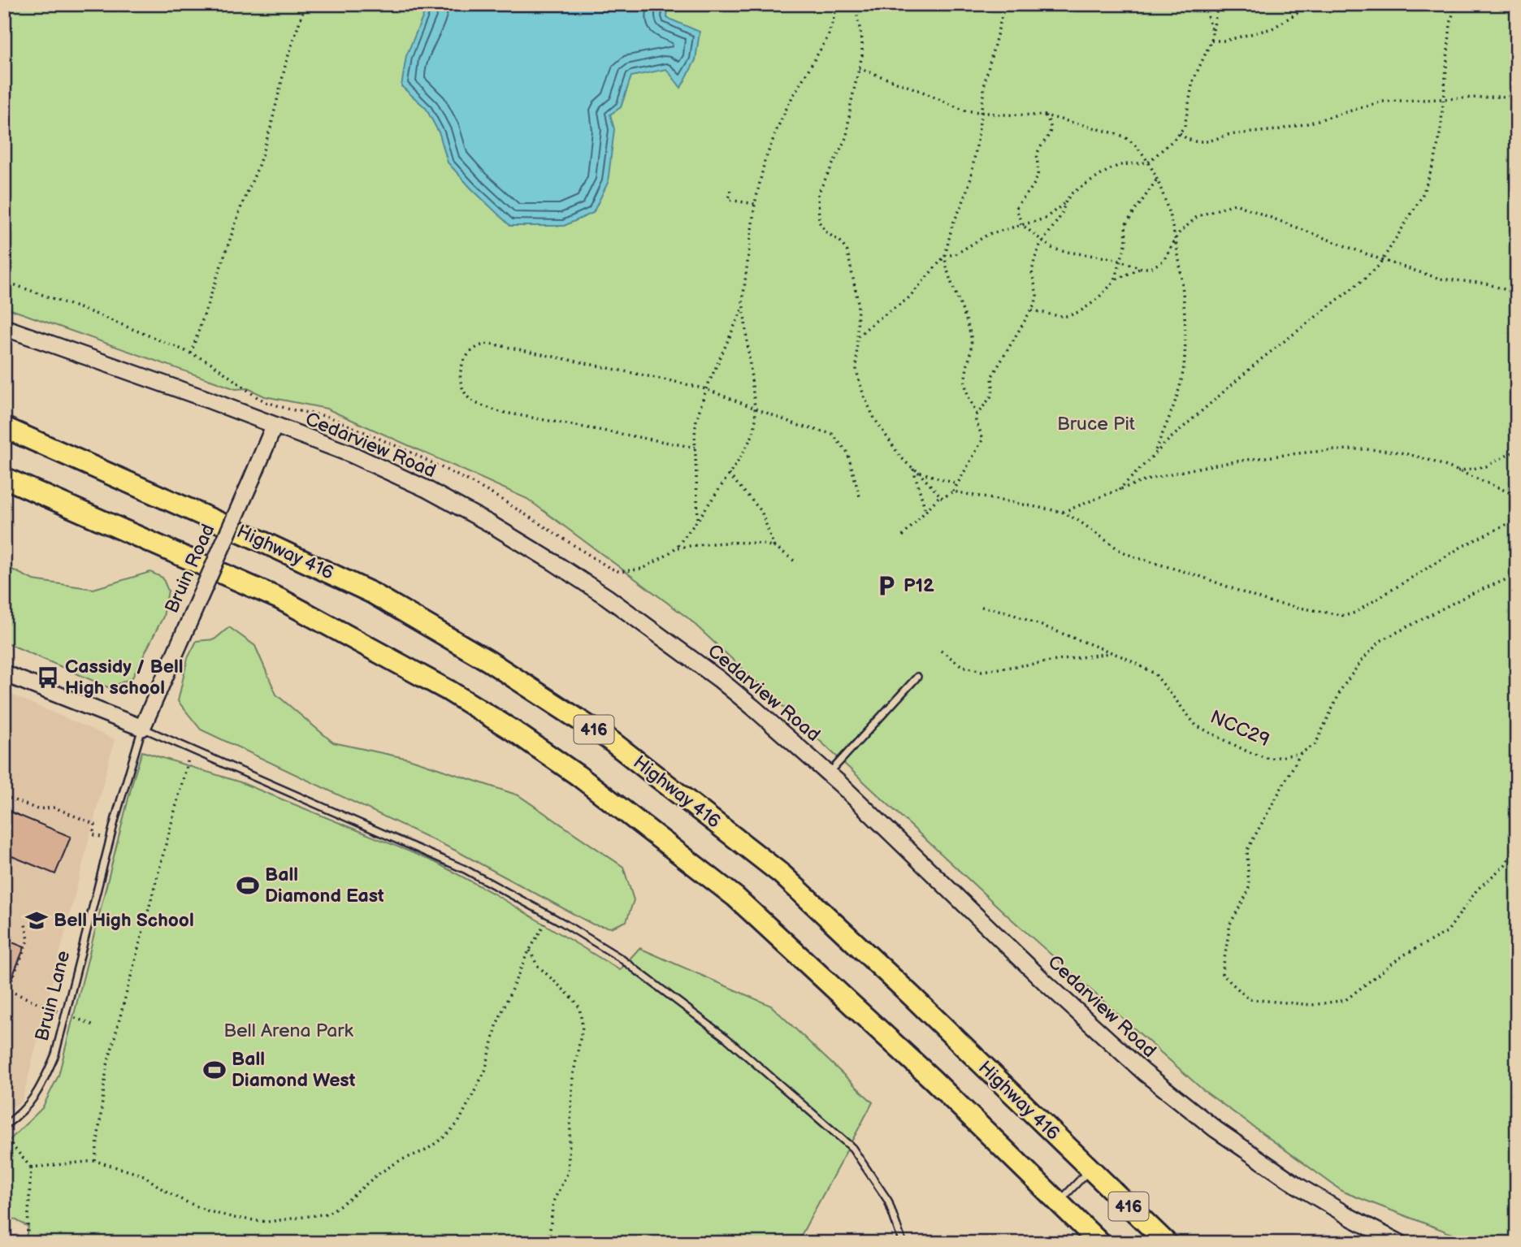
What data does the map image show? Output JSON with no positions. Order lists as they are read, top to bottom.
{
  "streets": {
    "highway": ["Highway 416", "416"],
    "main road": ["Cedarview Road", "Bruin Road"],
    "lane": ["Bruin Lane"],
    "path": ["NCC29"]
  },
  "crossings": [
    ["Cedarview Road", "Bruin Road"],
    ["Bruin Road", "Bruin Lane"]
  ],
  "parks": ["Bruce Pit", "Bell Arena Park"],
  "places": {
    "parking": ["P12"],
    "bus stop": ["Cassidy / Bell High school"],
    "sports": ["Ball Diamond East", "Ball Diamond West"],
    "school or university": ["Bell High School"]
  }
}
